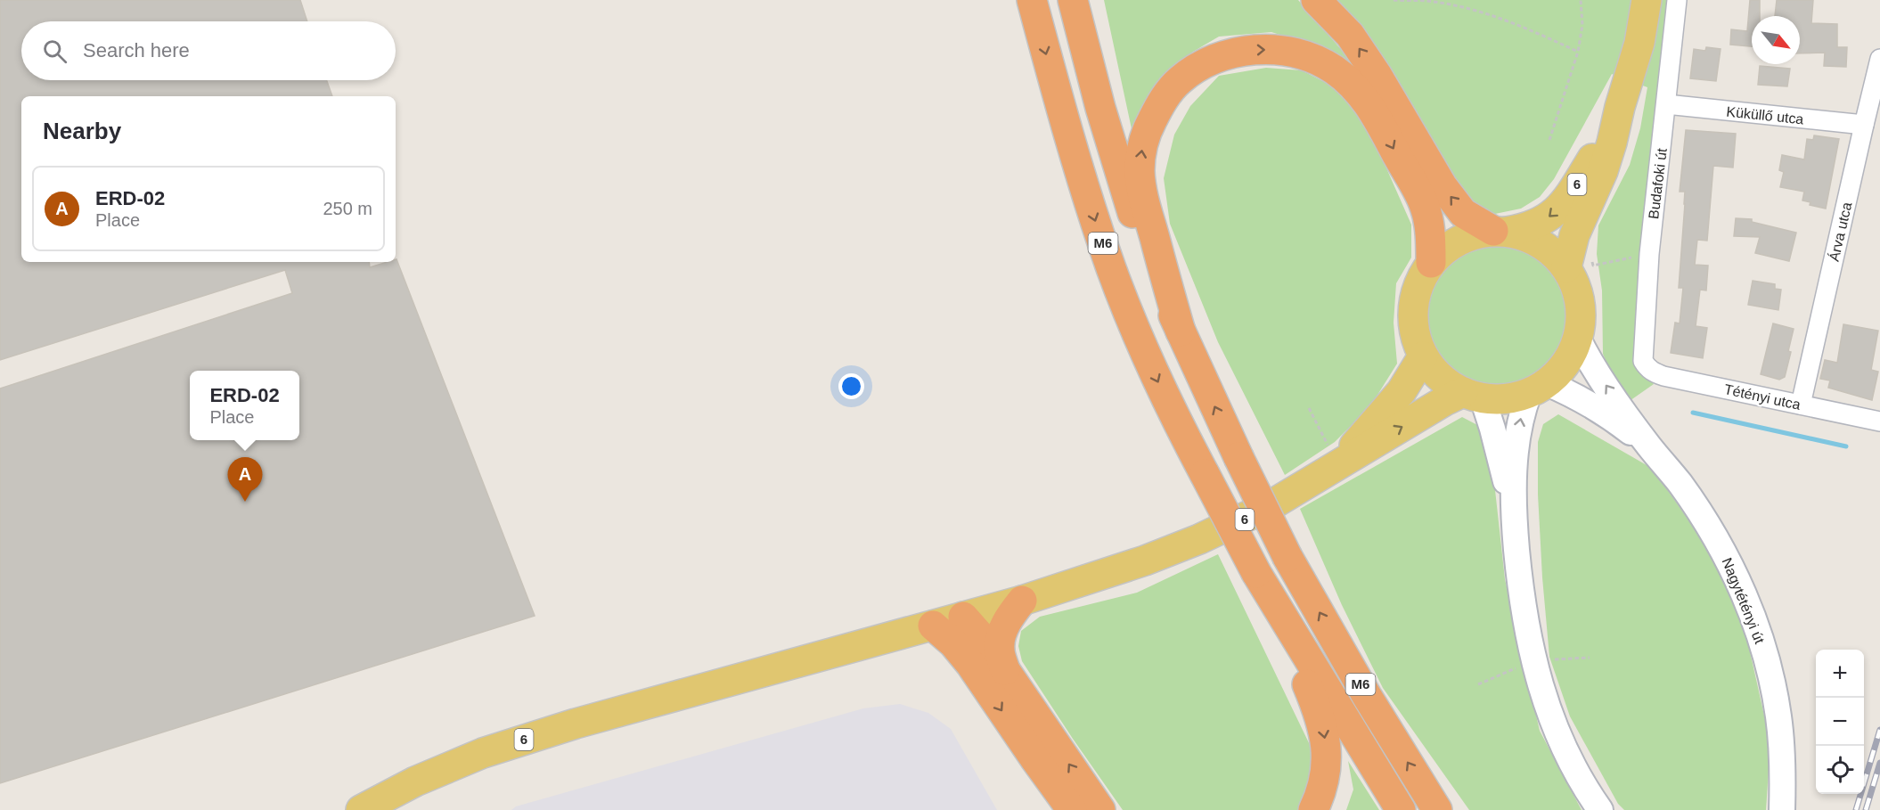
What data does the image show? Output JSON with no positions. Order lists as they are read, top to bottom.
{
  "streets": {
    "highway": ["M6"],
    "main road": ["6", "Nagytétényi út"],
    "street": [
      "Küküllő utca",
      "Budafoki út",
      "Árva utca",
      "Tétényi utca"
    ]
  },
  "crossings": [
    ["Küküllő utca", "Budafoki út"],
    ["Küküllő utca", "Árva utca"],
    ["Budafoki út", "Tétényi utca"],
    ["6", "Nagytétényi út"],
    ["Árva utca", "Tétényi utca"]
  ],
  "north": "bottom right",
  "page": {
    "search": "Search here",
    "heading": "Nearby",
    "list": [
      {
        "mark": "A",
        "name": "ERD-02",
        "note": "Place",
        "value": "250 m"
      }
    ],
    "popup": ["ERD-02", "Place"],
    "pins": "A",
    "map_buttons": ["+", "−"]
  }
}
